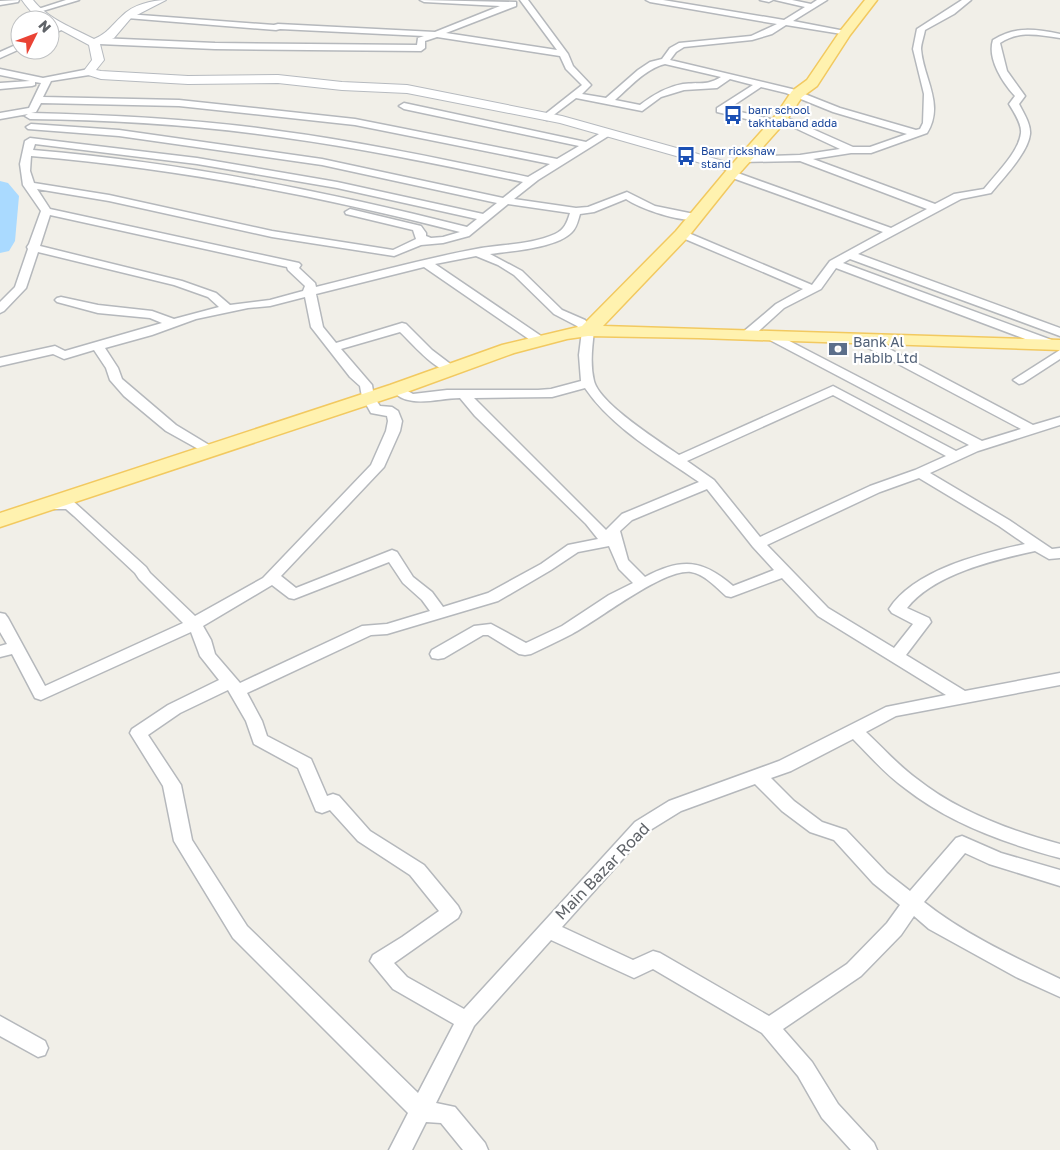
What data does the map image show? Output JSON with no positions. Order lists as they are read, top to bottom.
{
  "streets": {
    "street": ["Main Bazar Road"]
  },
  "places": {
    "bus stop": ["banr school takhtaband adda", "Banr rickshaw stand"],
    "bank": ["Bank Al Habib Ltd"]
  },
  "north": "top right"
}
